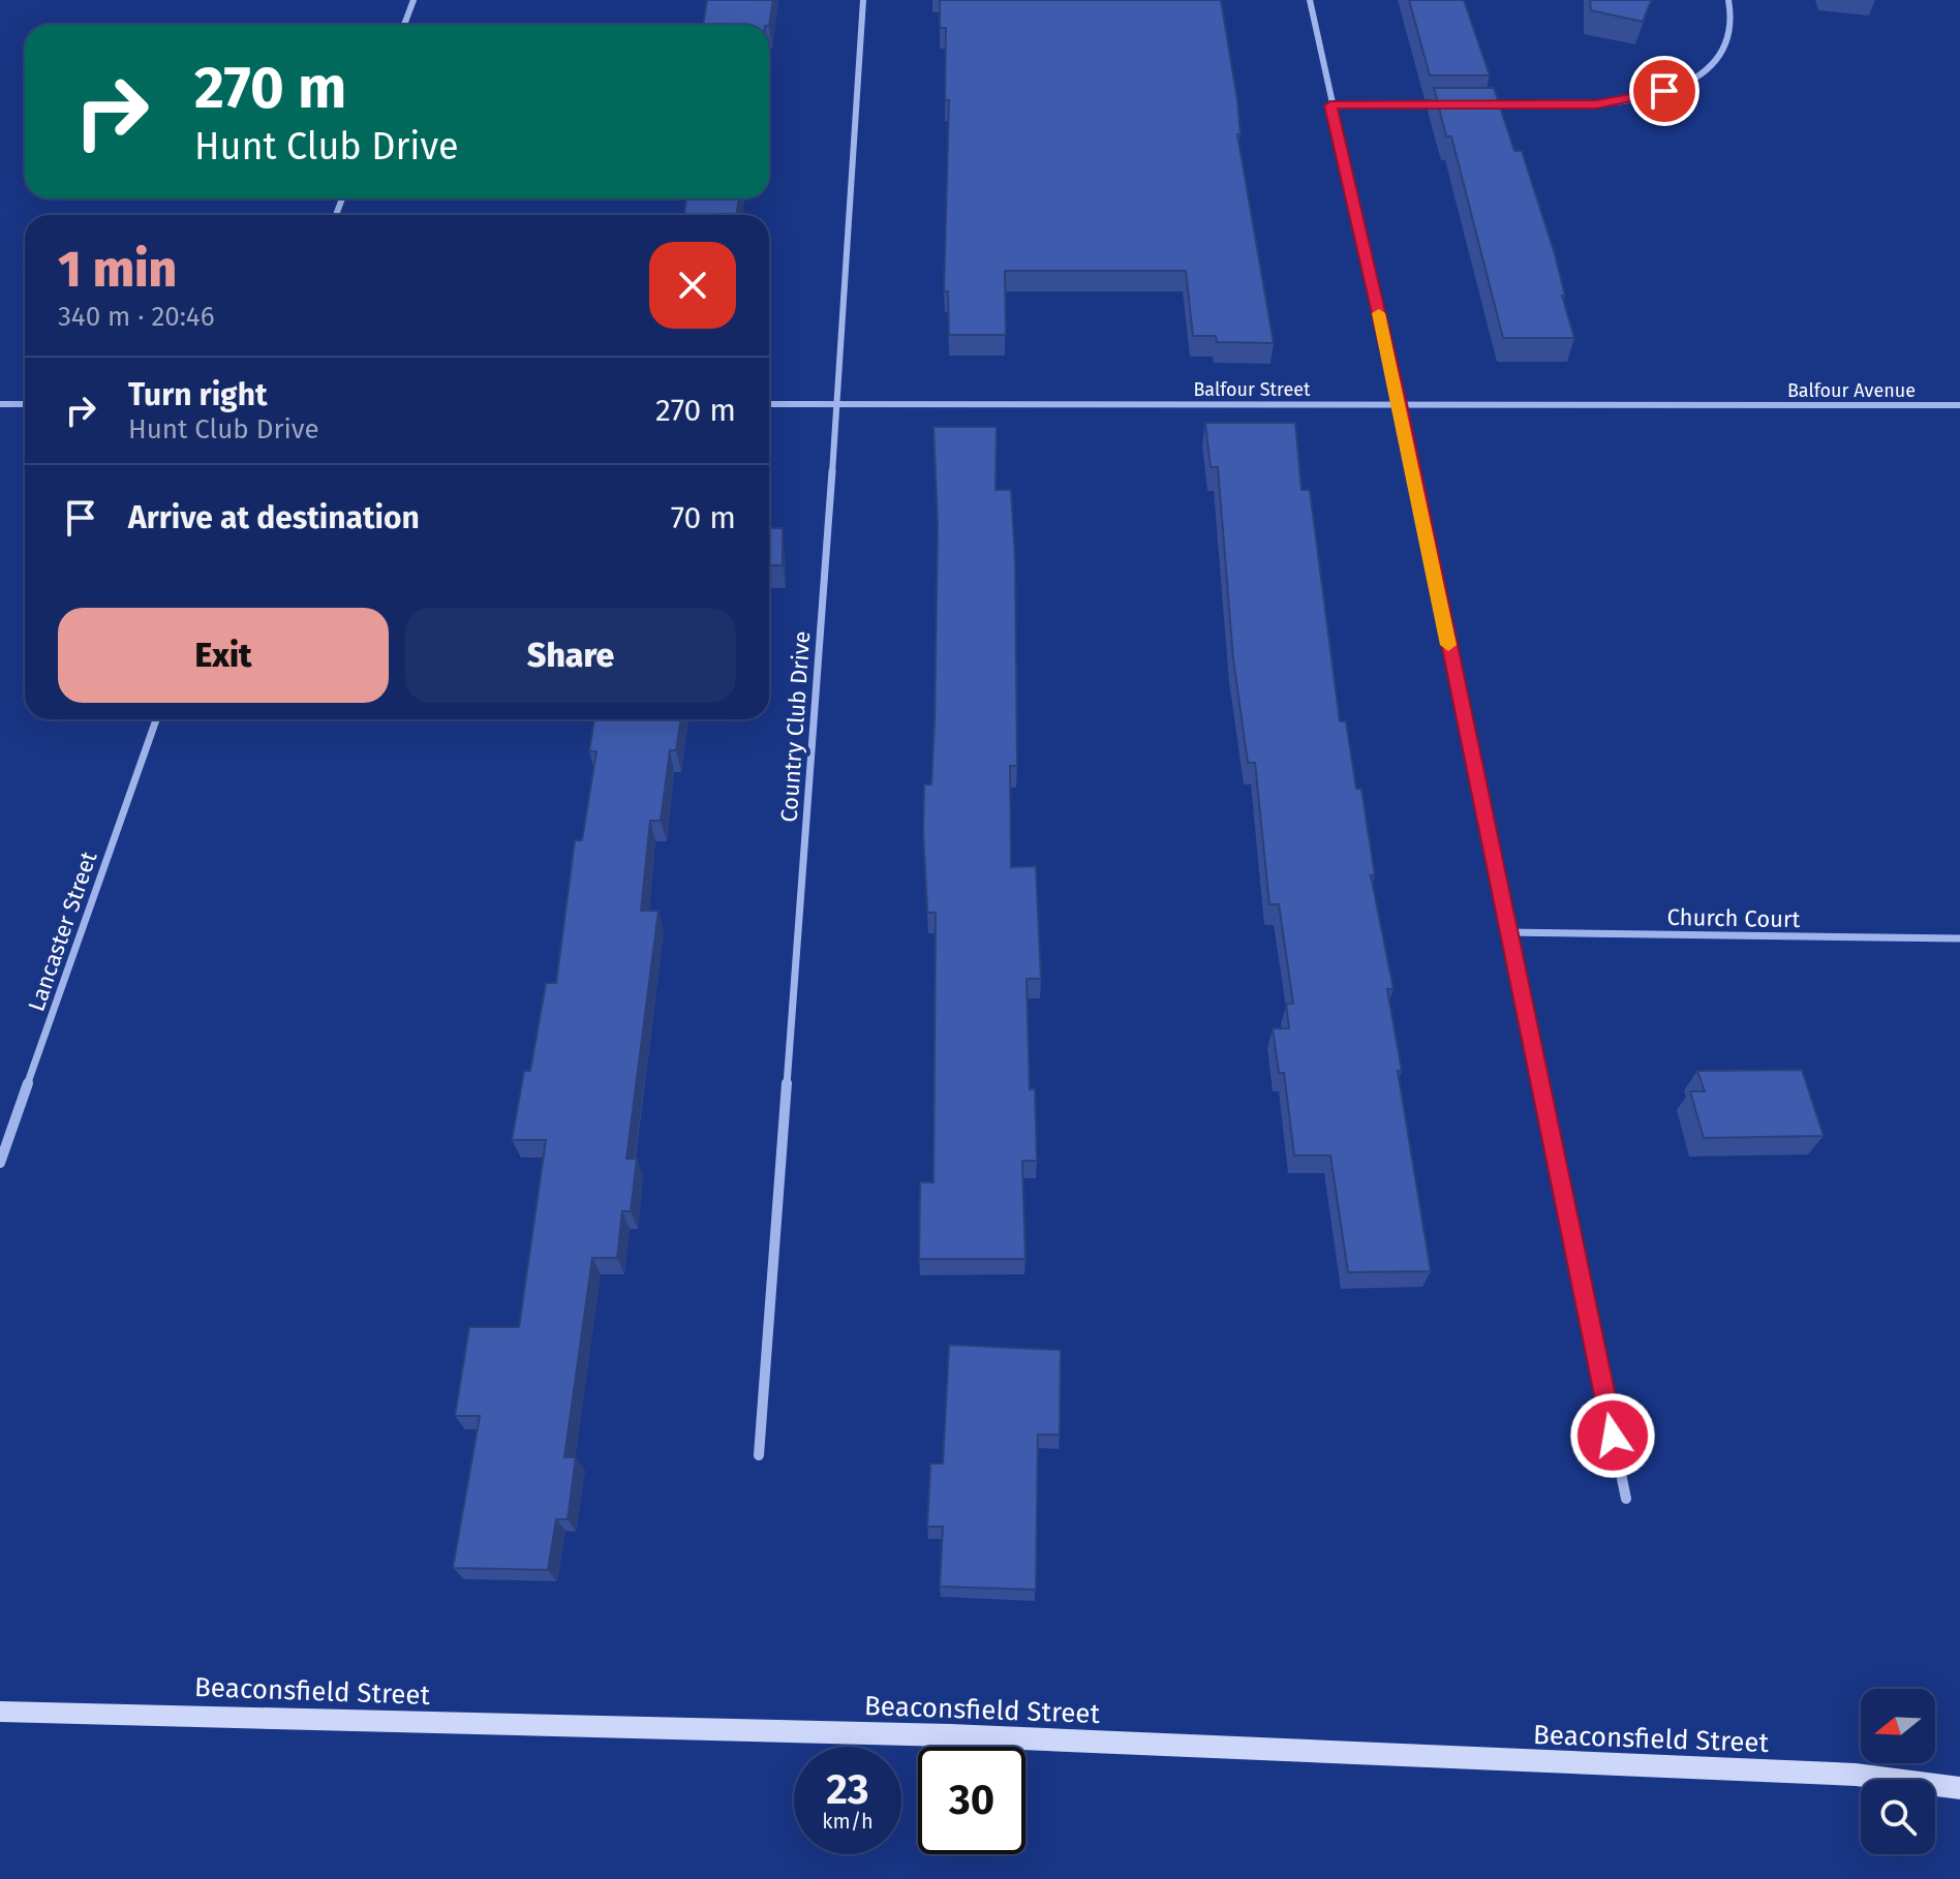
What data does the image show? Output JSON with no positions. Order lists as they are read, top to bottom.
{
  "streets": {
    "street": [
      "Balfour Street",
      "Balfour Avenue",
      "Country Club Drive",
      "Church Court",
      "Lancaster Street",
      "Beaconsfield Street"
    ]
  },
  "crossings": [
    ["Balfour Street", "Balfour Avenue"],
    ["Balfour Street", "Country Club Drive"]
  ],
  "north": "left",
  "page": {
    "turn": ["270 m", "Hunt Club Drive"],
    "heading": ["1 min", "340 m · 20:46"],
    "list": [
      {
        "name": "Turn right",
        "note": "Hunt Club Drive",
        "value": "270 m"
      },
      {
        "name": "Arrive at destination",
        "value": "70 m"
      }
    ],
    "buttons": ["Exit", "Share"],
    "speed": "23 km/h",
    "limit": "30"
  }
}
